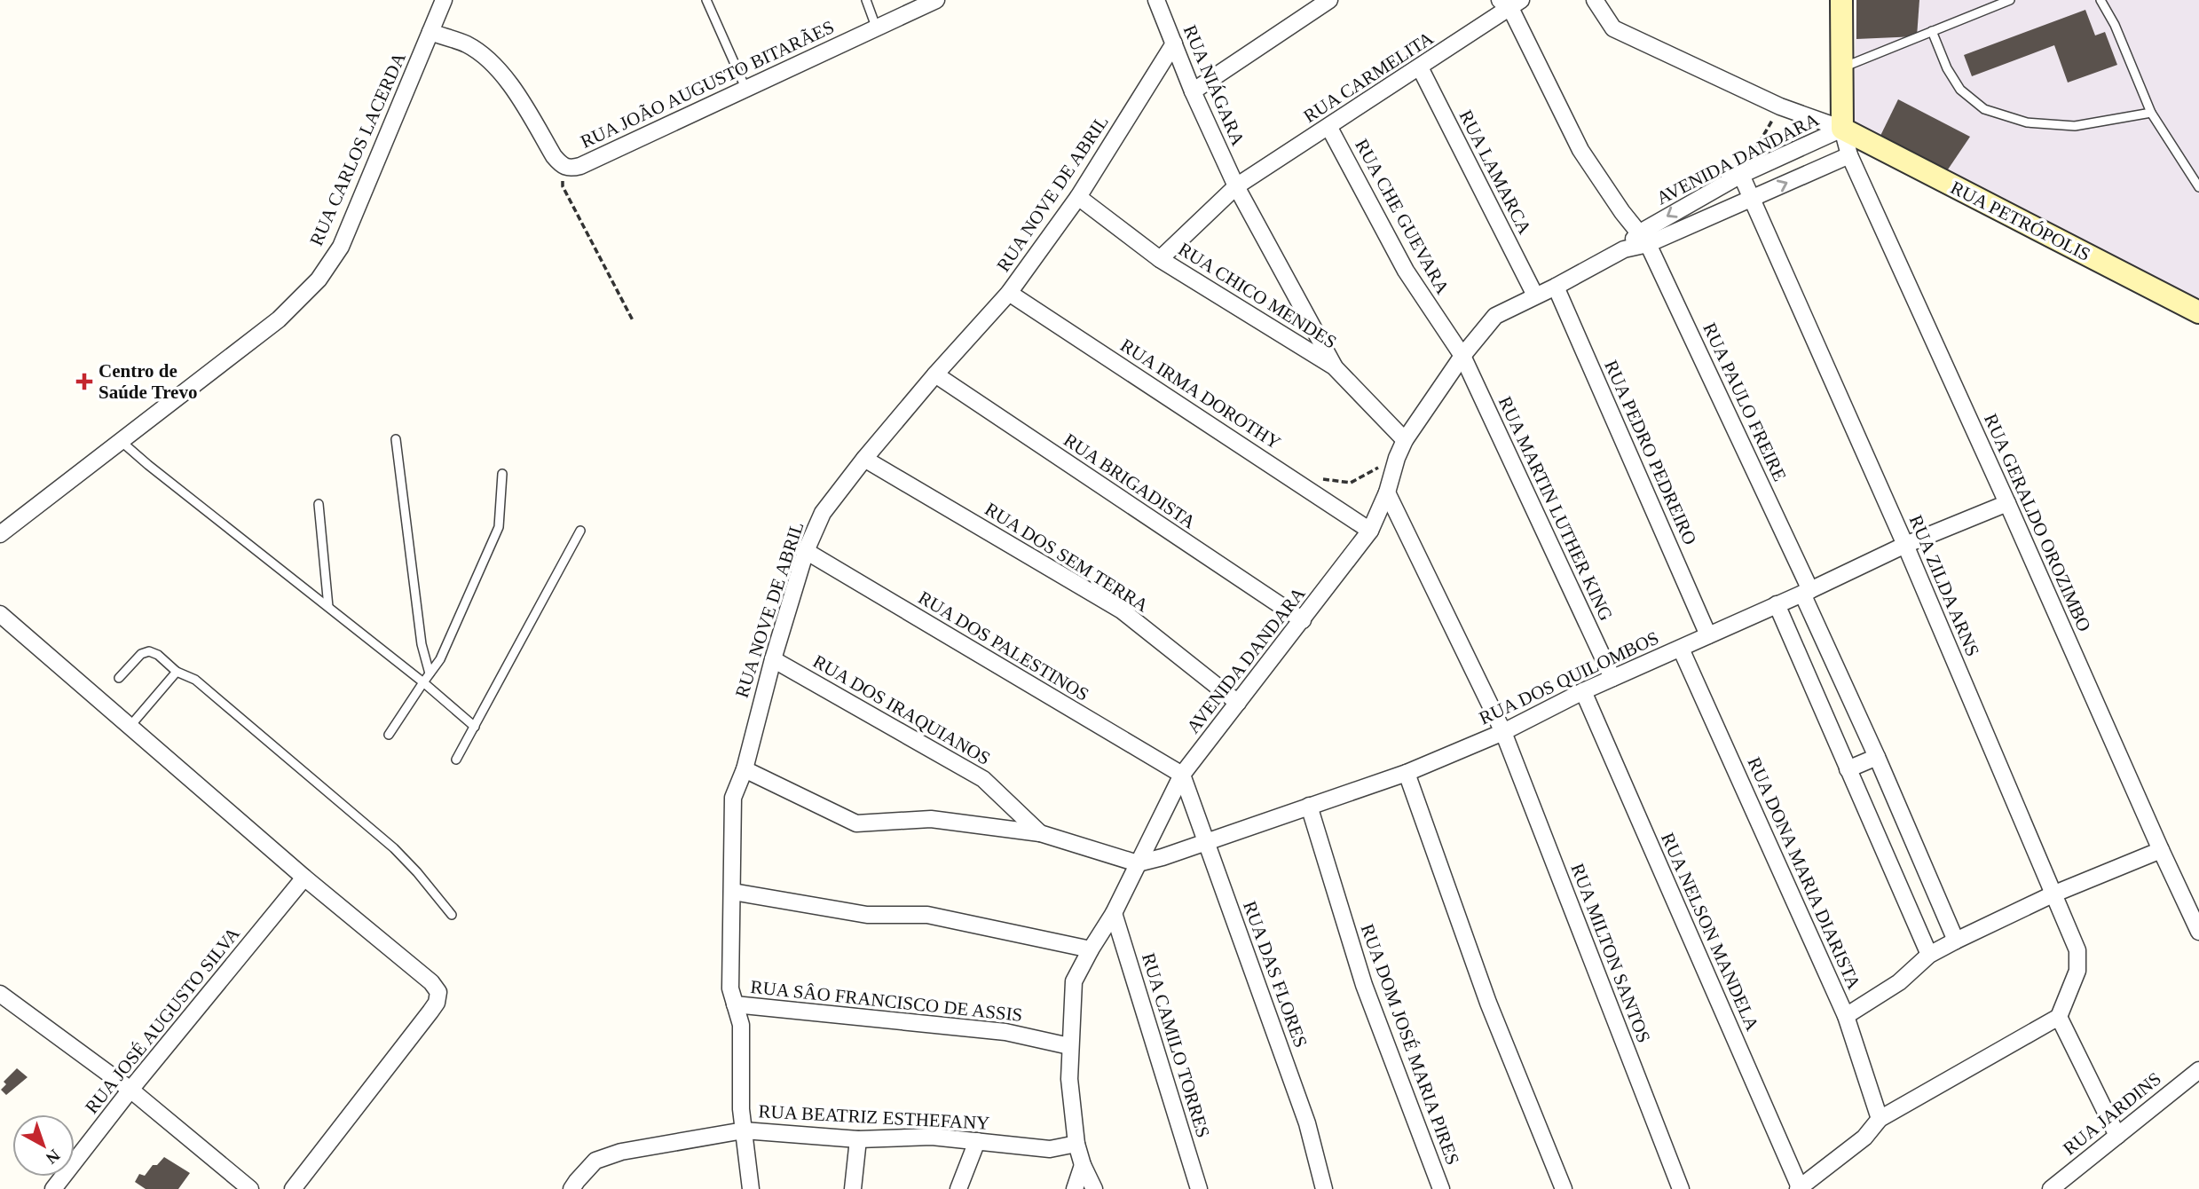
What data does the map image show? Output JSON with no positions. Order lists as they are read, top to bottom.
{
  "streets": {
    "street": [
      "RUA CARMELITA",
      "RUA JOÃO AUGUSTO BITARÃES",
      "RUA NIÁGARA",
      "RUA CARLOS LACERDA",
      "AVENIDA DANDARA",
      "RUA LAMARCA",
      "RUA NOVE DE ABRIL",
      "RUA CHE GUEVARA",
      "RUA PETRÓPOLIS",
      "RUA CHICO MENDES",
      "RUA IRMA DOROTHY",
      "RUA PAULO FREIRE",
      "RUA PEDRO PEDREIRO",
      "RUA BRIGADISTA",
      "RUA MARTIN LUTHER KING",
      "RUA GERALDO OROZIMBO",
      "RUA DOS SEM TERRA",
      "RUA ZILDA ARNS",
      "RUA DOS PALESTINOS",
      "RUA DOS QUILOMBOS",
      "RUA DOS IRAQUIANOS",
      "RUA DONA MARIA DIARISTA",
      "RUA NELSON MANDELA",
      "RUA MILTON SANTOS",
      "RUA DAS FLORES",
      "RUA SÂO FRANCISCO DE ASSIS",
      "RUA JOSÉ AUGUSTO SILVA",
      "RUA DOM JOSÉ MARIA PIRES",
      "RUA CAMILO TORRES",
      "RUA JARDINS",
      "RUA BEATRIZ ESTHEFANY"
    ]
  },
  "crossings": [
    ["RUA CARMELITA", "RUA NIÁGARA"],
    ["RUA CARMELITA", "RUA LAMARCA"],
    ["RUA CARMELITA", "RUA CHE GUEVARA"],
    ["RUA CARMELITA", "RUA CHICO MENDES"],
    ["RUA CARMELITA", "RUA PAULO FREIRE"],
    ["RUA NIÁGARA", "RUA NOVE DE ABRIL"],
    ["RUA NIÁGARA", "RUA CHICO MENDES"],
    ["AVENIDA DANDARA", "RUA LAMARCA"],
    ["AVENIDA DANDARA", "RUA CHE GUEVARA"],
    ["AVENIDA DANDARA", "RUA PETRÓPOLIS"],
    ["AVENIDA DANDARA", "RUA CHICO MENDES"],
    ["AVENIDA DANDARA", "RUA IRMA DOROTHY"],
    ["AVENIDA DANDARA", "RUA PAULO FREIRE"],
    ["AVENIDA DANDARA", "RUA PEDRO PEDREIRO"],
    ["AVENIDA DANDARA", "RUA BRIGADISTA"],
    ["AVENIDA DANDARA", "RUA MARTIN LUTHER KING"],
    ["AVENIDA DANDARA", "RUA GERALDO OROZIMBO"],
    ["AVENIDA DANDARA", "RUA DOS SEM TERRA"],
    ["AVENIDA DANDARA", "RUA ZILDA ARNS"],
    ["AVENIDA DANDARA", "RUA DOS PALESTINOS"],
    ["AVENIDA DANDARA", "RUA DOS QUILOMBOS"],
    ["AVENIDA DANDARA", "RUA DOS IRAQUIANOS"],
    ["AVENIDA DANDARA", "RUA MILTON SANTOS"],
    ["AVENIDA DANDARA", "RUA DAS FLORES"],
    ["AVENIDA DANDARA", "RUA SÂO FRANCISCO DE ASSIS"],
    ["AVENIDA DANDARA", "RUA CAMILO TORRES"],
    ["AVENIDA DANDARA", "RUA BEATRIZ ESTHEFANY"],
    ["RUA NOVE DE ABRIL", "RUA CHICO MENDES"],
    ["RUA NOVE DE ABRIL", "RUA IRMA DOROTHY"],
    ["RUA NOVE DE ABRIL", "RUA BRIGADISTA"],
    ["RUA NOVE DE ABRIL", "RUA DOS SEM TERRA"],
    ["RUA NOVE DE ABRIL", "RUA DOS PALESTINOS"],
    ["RUA NOVE DE ABRIL", "RUA DOS IRAQUIANOS"],
    ["RUA NOVE DE ABRIL", "RUA SÂO FRANCISCO DE ASSIS"],
    ["RUA NOVE DE ABRIL", "RUA BEATRIZ ESTHEFANY"],
    ["RUA CHE GUEVARA", "RUA MARTIN LUTHER KING"],
    ["RUA PETRÓPOLIS", "RUA GERALDO OROZIMBO"],
    ["RUA PAULO FREIRE", "RUA DOS QUILOMBOS"],
    ["RUA PEDRO PEDREIRO", "RUA DOS QUILOMBOS"],
    ["RUA MARTIN LUTHER KING", "RUA DOS QUILOMBOS"],
    ["RUA GERALDO OROZIMBO", "RUA DOS QUILOMBOS"],
    ["RUA ZILDA ARNS", "RUA DOS QUILOMBOS"],
    ["RUA DOS PALESTINOS", "RUA DAS FLORES"],
    ["RUA DOS QUILOMBOS", "RUA DOS IRAQUIANOS"],
    ["RUA DOS QUILOMBOS", "RUA DONA MARIA DIARISTA"],
    ["RUA DOS QUILOMBOS", "RUA NELSON MANDELA"],
    ["RUA DOS QUILOMBOS", "RUA MILTON SANTOS"],
    ["RUA DOS QUILOMBOS", "RUA DAS FLORES"],
    ["RUA DOS QUILOMBOS", "RUA DOM JOSÉ MARIA PIRES"]
  ],
  "places": {
    "health": ["Centro de Saúde Trevo"]
  },
  "north": "bottom right"
}
